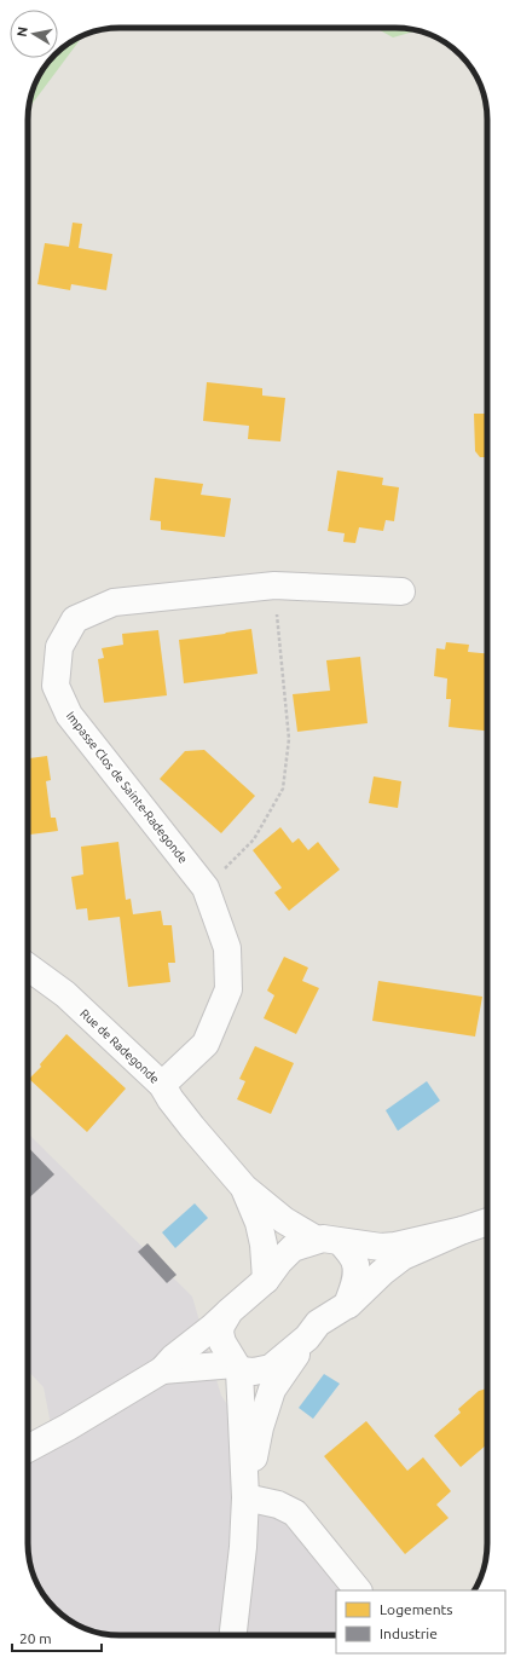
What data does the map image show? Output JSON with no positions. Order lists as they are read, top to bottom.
{
  "streets": {
    "street": ["Impasse Clos de Sainte-Radegonde", "Rue de Radegonde"]
  },
  "crossings": [
    ["Impasse Clos de Sainte-Radegonde", "Rue de Radegonde"]
  ],
  "legend": ["Logements", "Industrie"],
  "scale_bar": "20 m",
  "north": "left"
}
